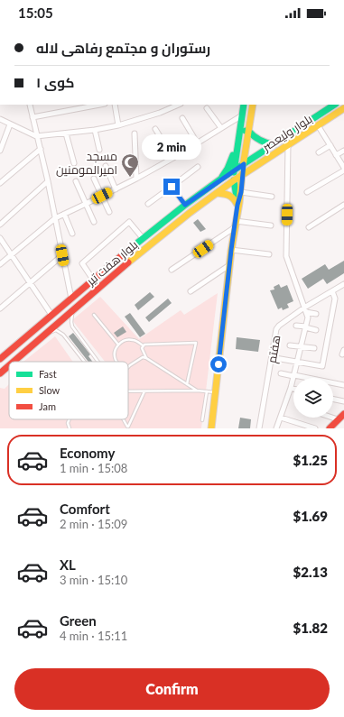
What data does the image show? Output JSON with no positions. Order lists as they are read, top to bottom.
{
  "streets": {
    "main road": ["بلوار ولیعصر", "بلوار هفت تیر"],
    "street": ["هفتم"]
  },
  "crossings": [
    ["بلوار ولیعصر", "بلوار هفت تیر"]
  ],
  "places": {
    "mosque": ["مسجد امیرالمومنین"]
  },
  "legend": ["Fast", "Slow", "Jam"],
  "page": {
    "status": "15:05",
    "banner": ["رستوران و مجتمع رفاهی لاله", "کوی ۱"],
    "bubble": "2 min",
    "list": [
      {
        "name": "Economy",
        "note": "1 min · 15:08",
        "value": "$1.25"
      },
      {
        "name": "Comfort",
        "note": "2 min · 15:09",
        "value": "$1.69"
      },
      {
        "name": "XL",
        "note": "3 min · 15:10",
        "value": "$2.13"
      },
      {
        "name": "Green",
        "note": "4 min · 15:11",
        "value": "$1.82"
      }
    ],
    "buttons": "Confirm"
  }
}
